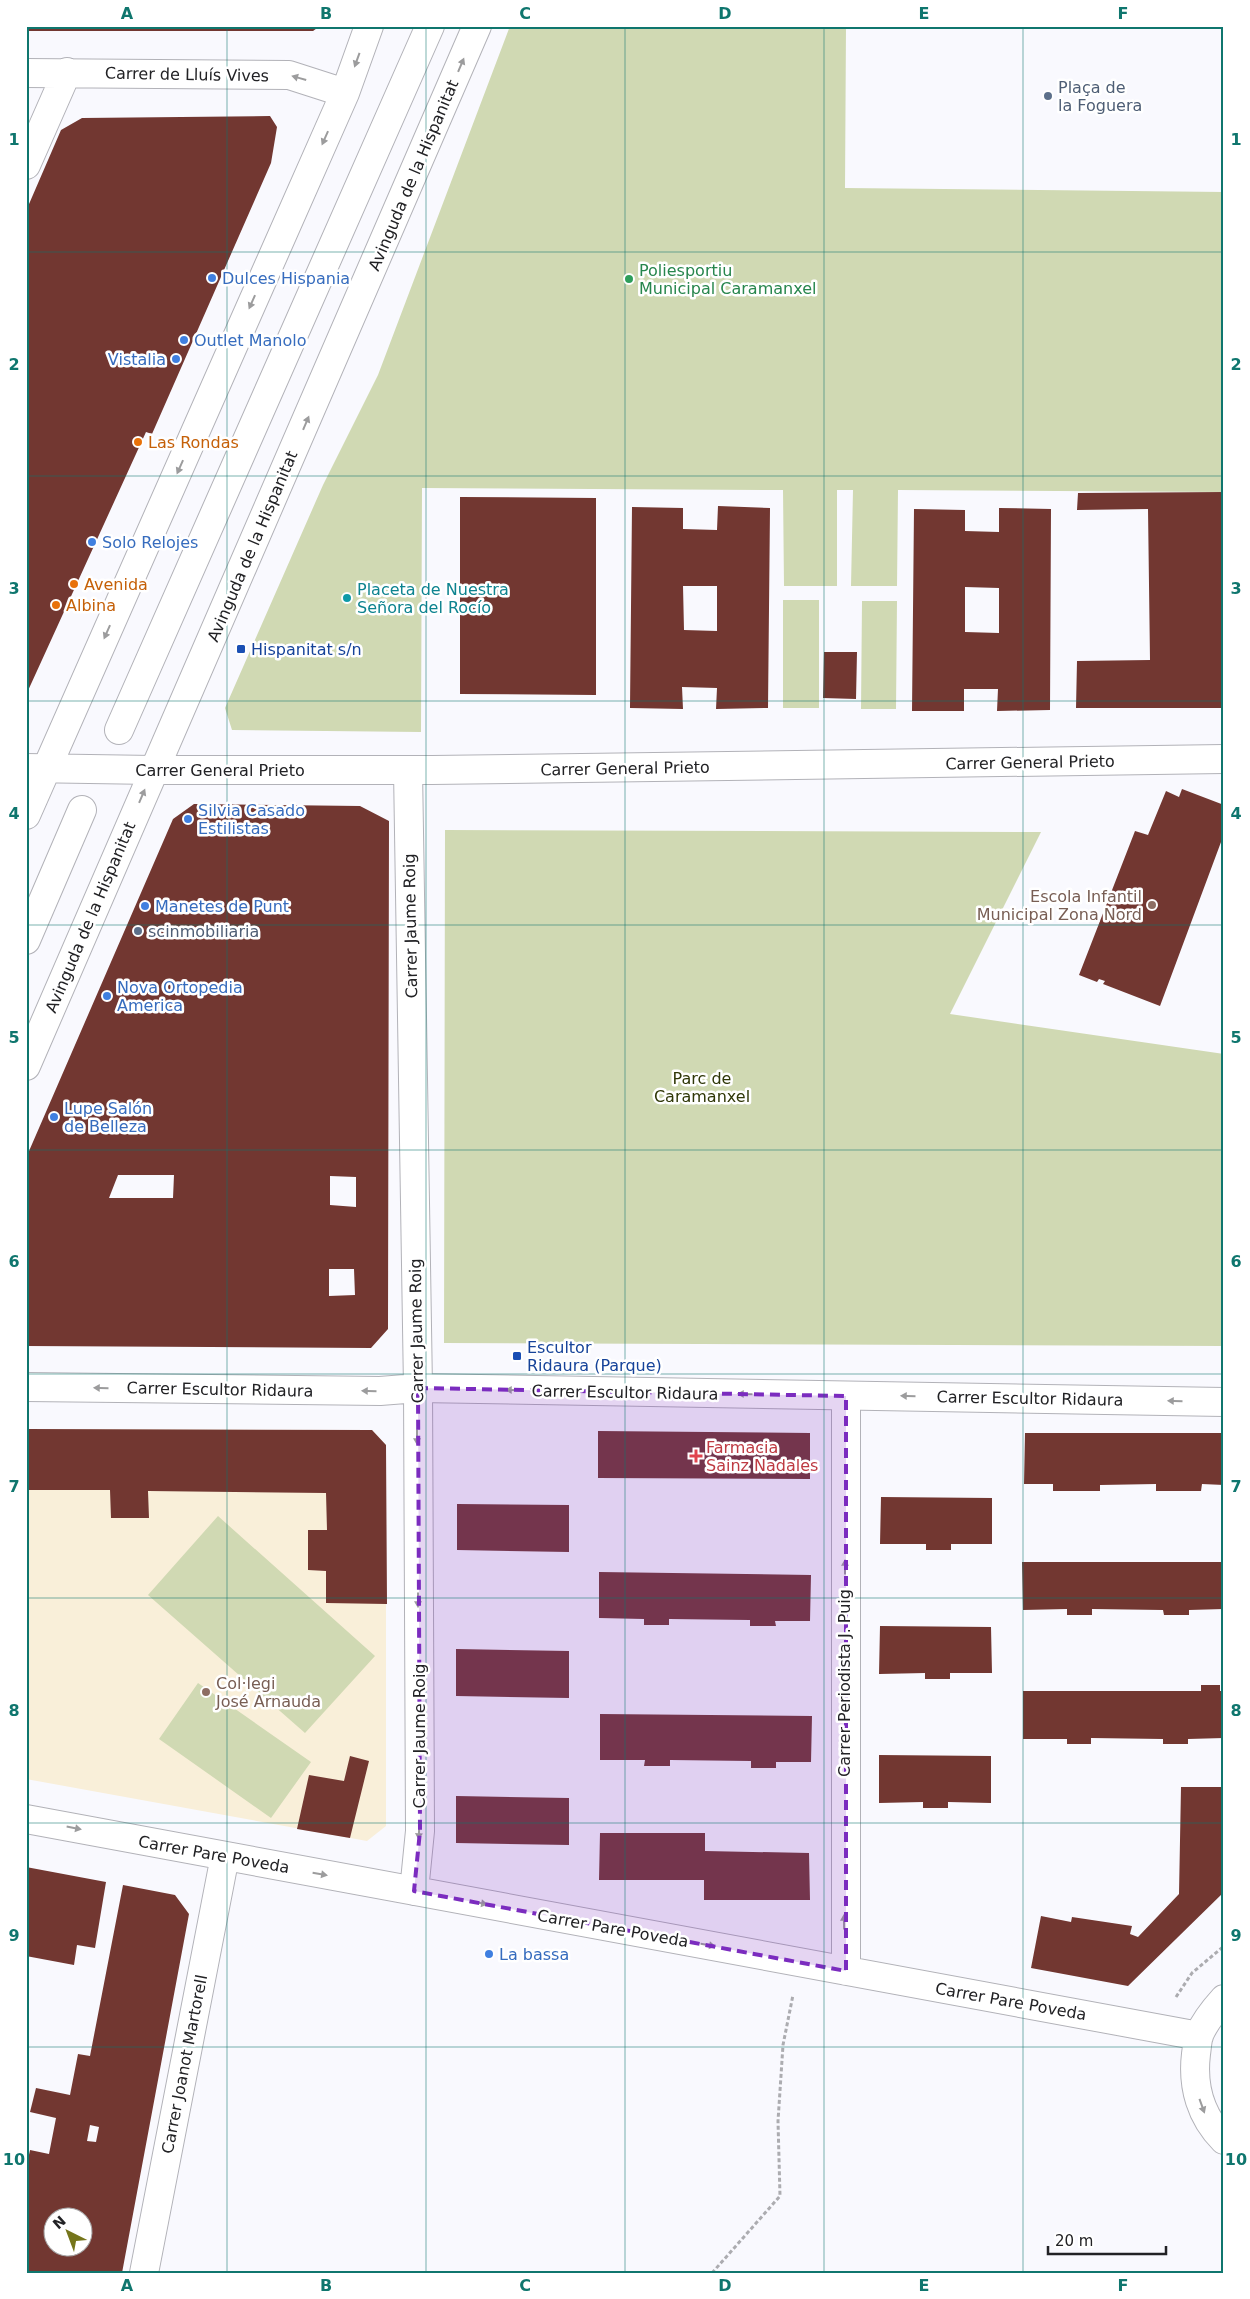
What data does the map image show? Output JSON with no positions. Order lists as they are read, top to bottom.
{
  "streets": {
    "street": [
      "Carrer de Lluís Vives",
      "Avinguda de la Hispanitat",
      "Carrer General Prieto",
      "Carrer Jaume Roig",
      "Carrer Escultor Ridaura",
      "Carrer Periodista J. Puig",
      "Carrer Pare Poveda",
      "Carrer Joanot Martorell"
    ]
  },
  "crossings": [
    ["Avinguda de la Hispanitat", "Carrer General Prieto"],
    ["Carrer General Prieto", "Carrer Jaume Roig"],
    ["Carrer Jaume Roig", "Carrer Escultor Ridaura"],
    ["Carrer Jaume Roig", "Carrer Pare Poveda"],
    ["Carrer Escultor Ridaura", "Carrer Periodista J. Puig"],
    ["Carrer Periodista J. Puig", "Carrer Pare Poveda"],
    ["Carrer Pare Poveda", "Carrer Joanot Martorell"]
  ],
  "one_way": [
    "Carrer de Lluís Vives",
    "Carrer Jaume Roig",
    "Carrer Escultor Ridaura",
    "Carrer Periodista J. Puig",
    "Carrer Pare Poveda"
  ],
  "parks": ["Parc de Caramanxel"],
  "places": {
    "other": [
      "Plaça de la Foguera",
      "Dulces Hispania",
      "Poliesportiu Municipal Caramanxel",
      "Outlet Manolo",
      "Vistalia",
      "Las Rondas",
      "Solo Relojes",
      "Avenida",
      "Placeta de Nuestra Señora del Rocío",
      "Albina",
      "Silvia Casado Estilistas",
      "Escola Infantil Municipal Zona Nord",
      "Manetes de Punt",
      "scinmobiliaria",
      "Nova Ortopedia America",
      "Lupe Salón de Belleza",
      "Col·legi José Arnauda",
      "La bassa"
    ],
    "transit": ["Hispanitat s/n", "Escultor Ridaura (Parque)"],
    "health": ["Farmacia Sainz Nadales"]
  },
  "scale_bar": "20 m",
  "north": "top left",
  "grid": {
    "columns": [
      "A",
      "B",
      "C",
      "D",
      "E",
      "F"
    ],
    "rows": [
      "1",
      "2",
      "3",
      "4",
      "5",
      "6",
      "7",
      "8",
      "9",
      "10"
    ]
  }
}
